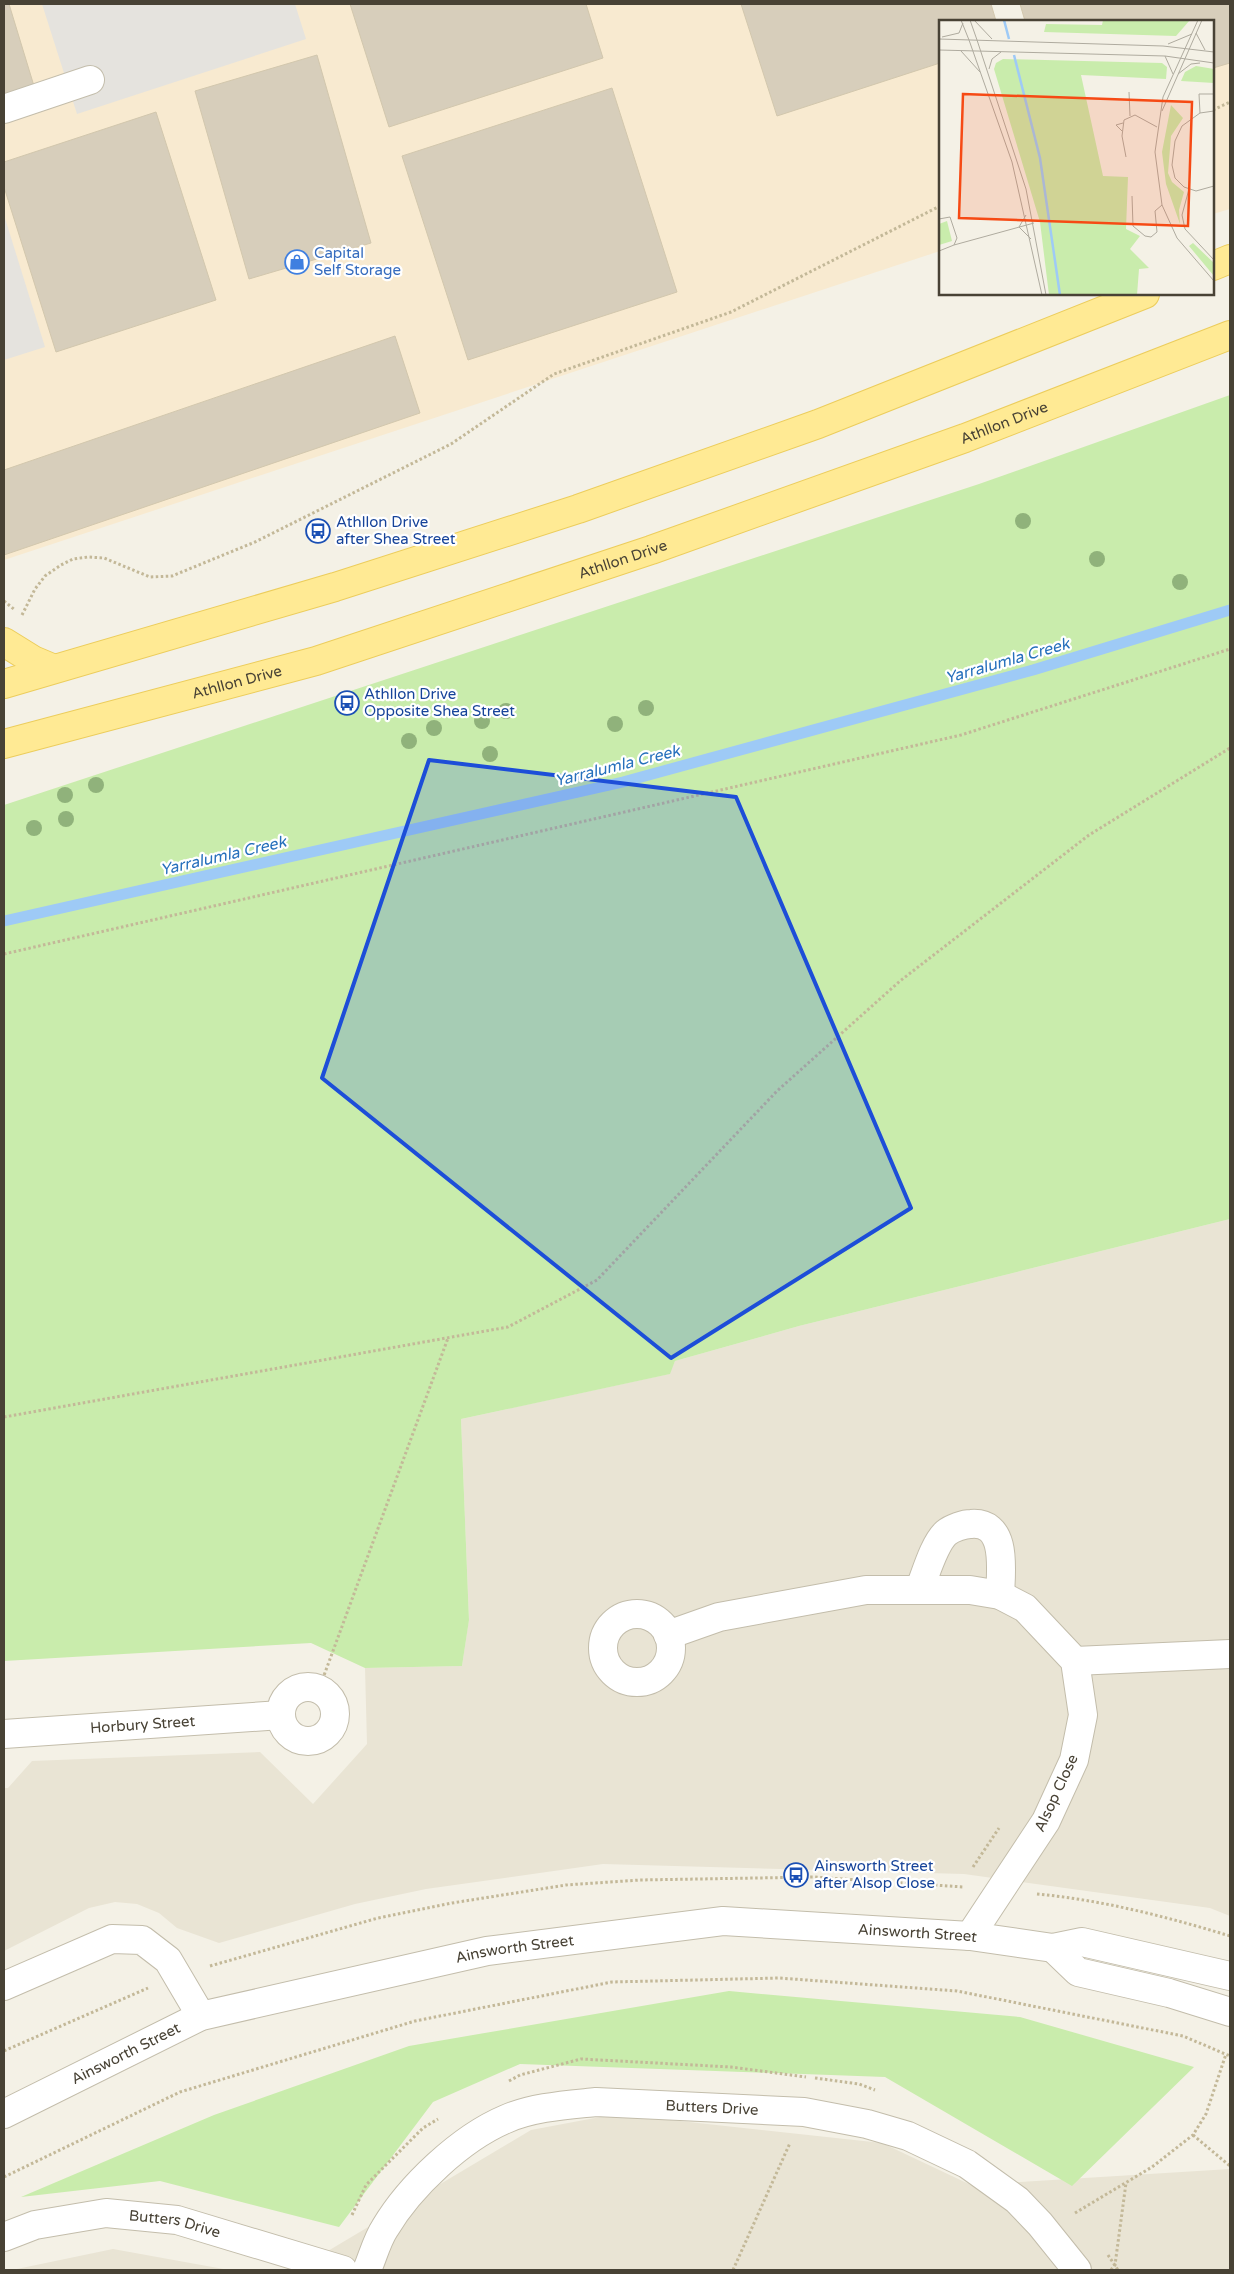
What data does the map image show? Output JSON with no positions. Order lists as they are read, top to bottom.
{
  "streets": {
    "main road": ["Athllon Drive"],
    "street": [
      "Horbury Street",
      "Alsop Close",
      "Ainsworth Street",
      "Butters Drive"
    ]
  },
  "crossings": [
    ["Alsop Close", "Ainsworth Street"]
  ],
  "water": ["Yarralumla Creek"],
  "places": {
    "shop": ["Capital Self Storage"],
    "bus stop": ["Athllon Drive after Shea Street", "Athllon Drive Opposite Shea Street", "Ainsworth Street after Alsop Close"]
  }
}
